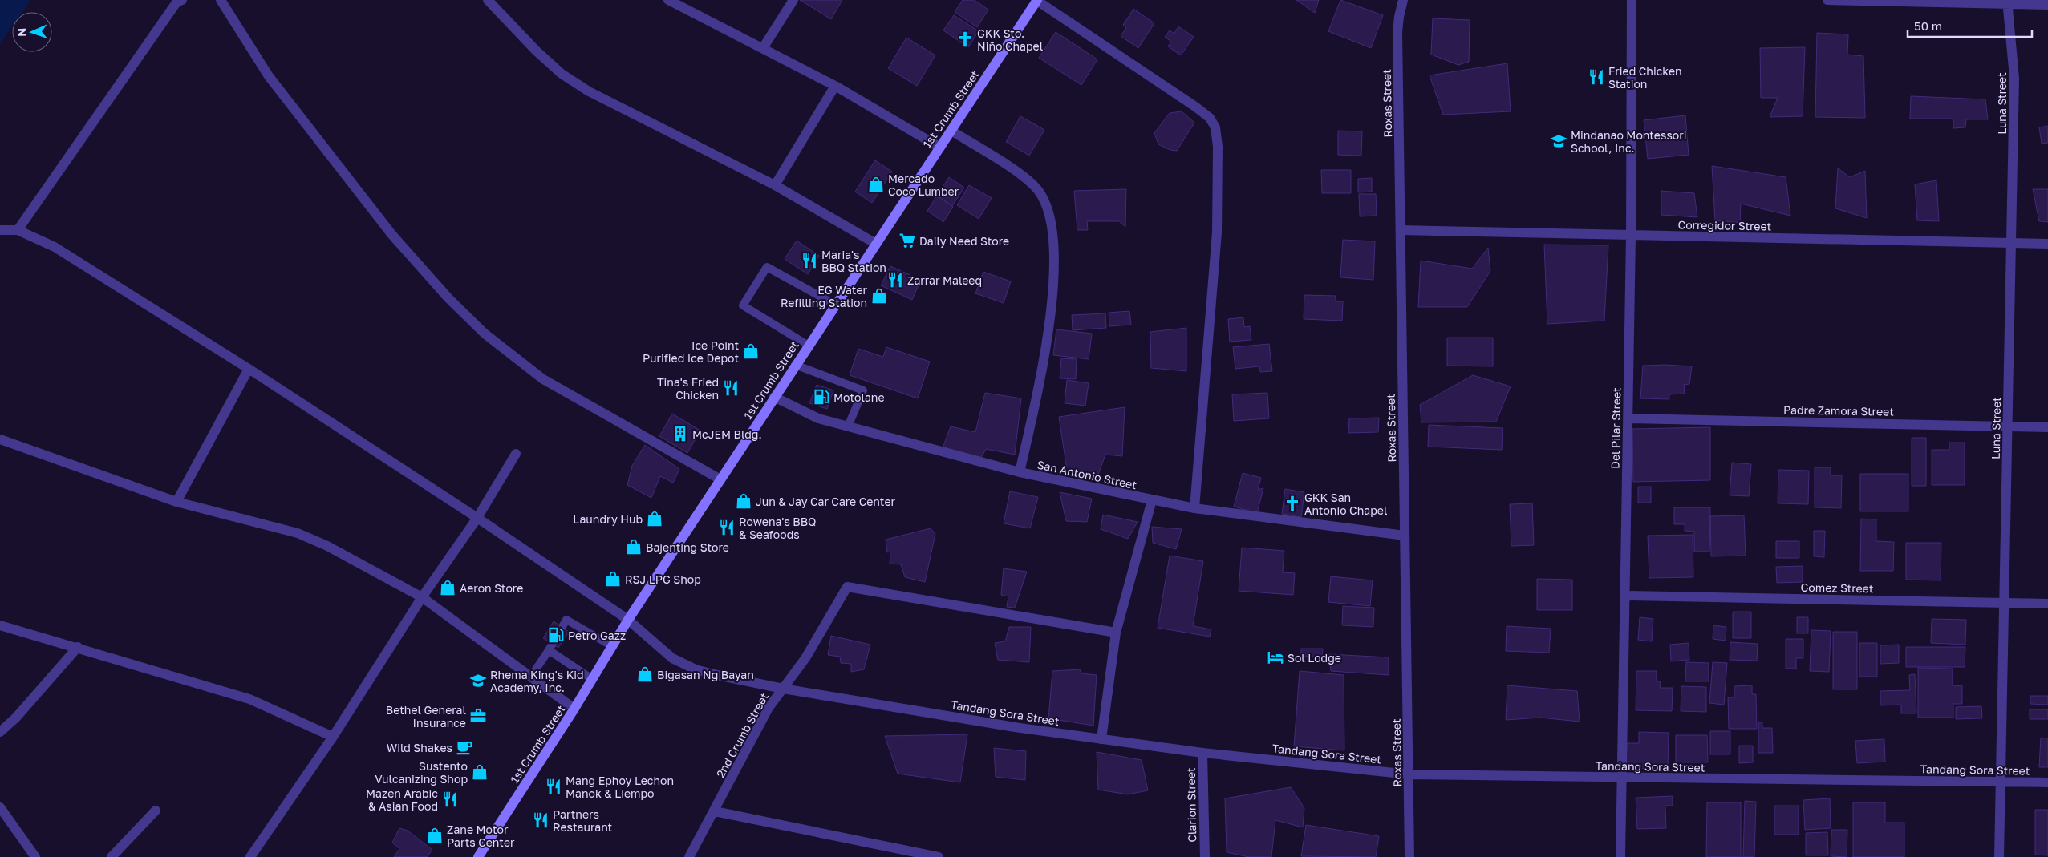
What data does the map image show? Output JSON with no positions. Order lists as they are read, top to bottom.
{
  "streets": {
    "main road": ["1st Crumb Street"],
    "street": [
      "Roxas Street",
      "Luna Street",
      "Corregidor Street",
      "Padre Zamora Street",
      "Del Pilar Street",
      "San Antonio Street",
      "Gomez Street",
      "Tandang Sora Street",
      "2nd Crumb Street",
      "Clarion Street"
    ]
  },
  "crossings": [
    ["Roxas Street", "Corregidor Street"],
    ["Roxas Street", "San Antonio Street"],
    ["Roxas Street", "Tandang Sora Street"],
    ["Luna Street", "Corregidor Street"],
    ["Luna Street", "Padre Zamora Street"],
    ["Luna Street", "Gomez Street"],
    ["Luna Street", "Tandang Sora Street"],
    ["1st Crumb Street", "San Antonio Street"],
    ["1st Crumb Street", "Tandang Sora Street"],
    ["Corregidor Street", "Del Pilar Street"],
    ["Padre Zamora Street", "Del Pilar Street"],
    ["Del Pilar Street", "Gomez Street"],
    ["Del Pilar Street", "Tandang Sora Street"],
    ["Tandang Sora Street", "2nd Crumb Street"],
    ["Tandang Sora Street", "Clarion Street"]
  ],
  "places": {
    "church": ["GKK Sto. Niño Chapel", "GKK San Antonio Chapel"],
    "restaurant": [
      "Fried Chicken Station",
      "Maria's BBQ Station",
      "Zarrar Maleeq",
      "Tina's Fried Chicken",
      "Rowena's BBQ & Seafoods",
      "Mang Ephoy Lechon Manok & Liempo",
      "Mazen Arabic & Asian Food",
      "Partners Restaurant"
    ],
    "school or university": ["Mindanao Montessori School, Inc.", "Rhema King's Kid Academy, Inc."],
    "shop": [
      "Mercado Coco Lumber",
      "EG Water Refilling Station",
      "Ice Point Purified Ice Depot",
      "Jun & Jay Car Care Center",
      "Laundry Hub",
      "Bajenting Store",
      "RSJ LPG Shop",
      "Aeron Store",
      "Bigasan Ng Bayan",
      "Sustento Vulcanizing Shop",
      "Zane Motor Parts Center"
    ],
    "supermarket": ["Daily Need Store"],
    "fuel station": ["Motolane", "Petro Gazz"],
    "building": ["McJEM Bldg."],
    "hotel": ["Sol Lodge"],
    "office": ["Bethel General Insurance"],
    "cafe": ["Wild Shakes"]
  },
  "scale_bar": "50 m",
  "north": "left"
}
